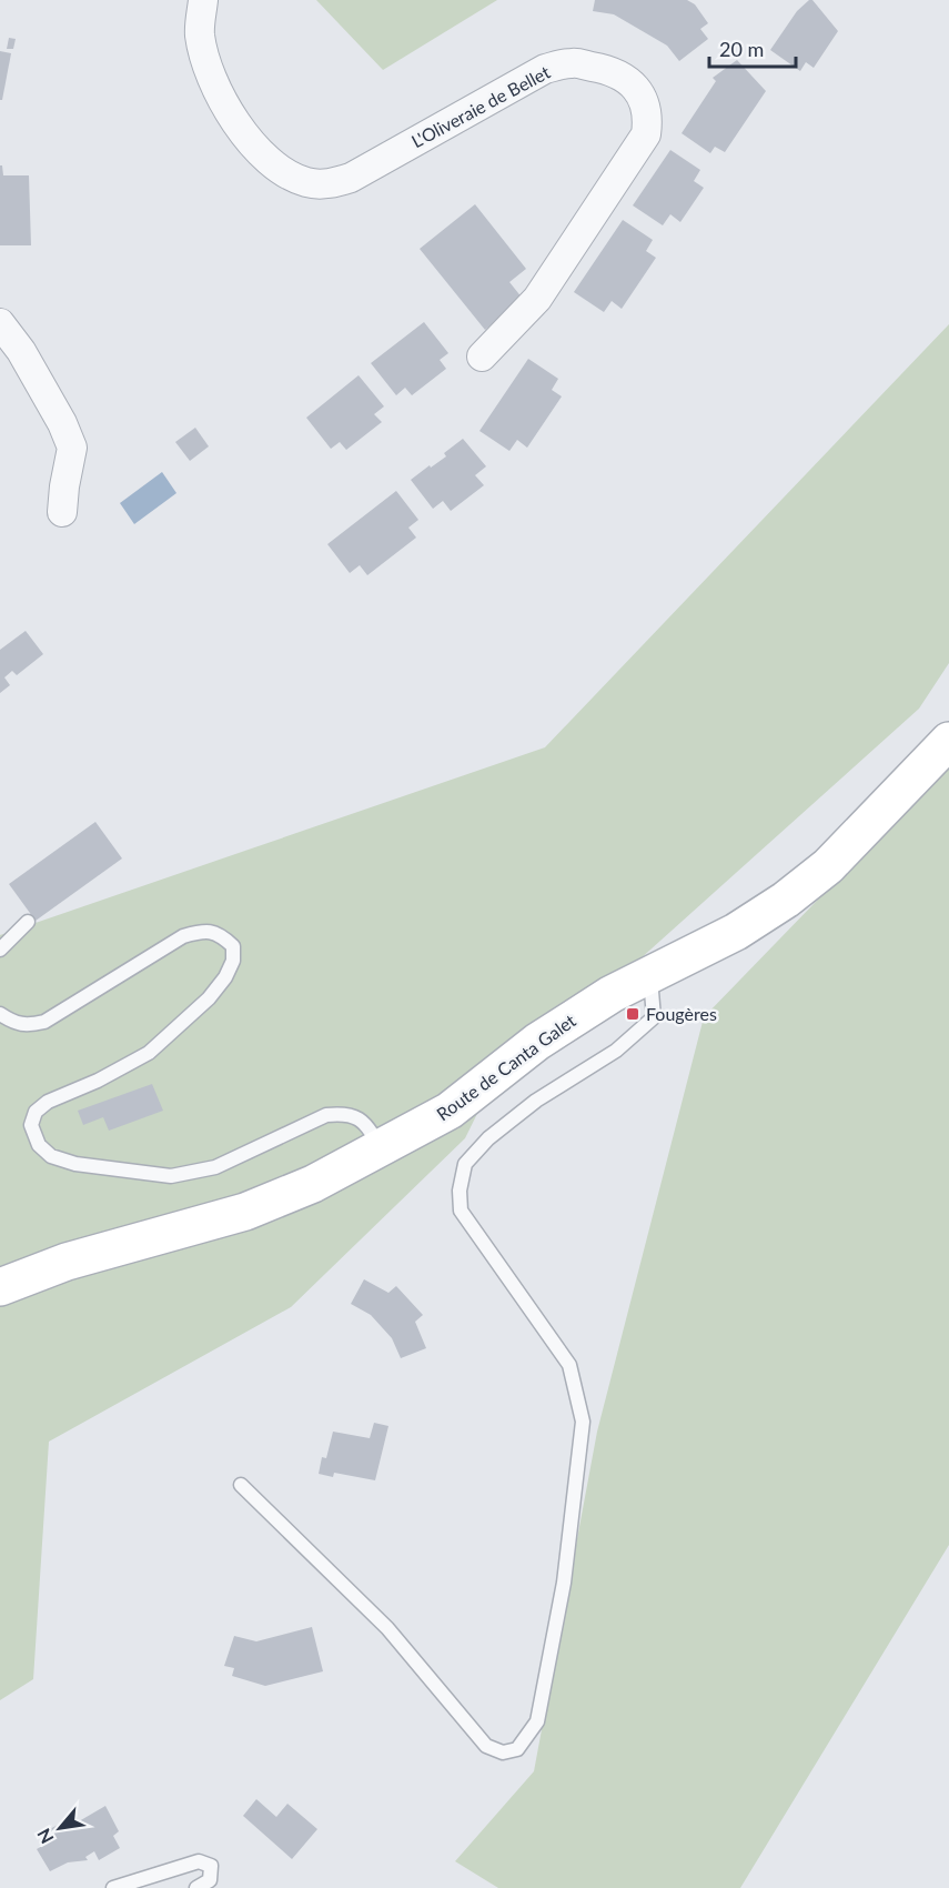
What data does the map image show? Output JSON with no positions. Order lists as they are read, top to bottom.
{
  "streets": {
    "main road": ["Route de Canta Galet"],
    "street": ["L'Oliveraie de Bellet"]
  },
  "places": {
    "transit": ["Fougères"]
  },
  "scale_bar": "20 m",
  "north": "bottom left"
}
